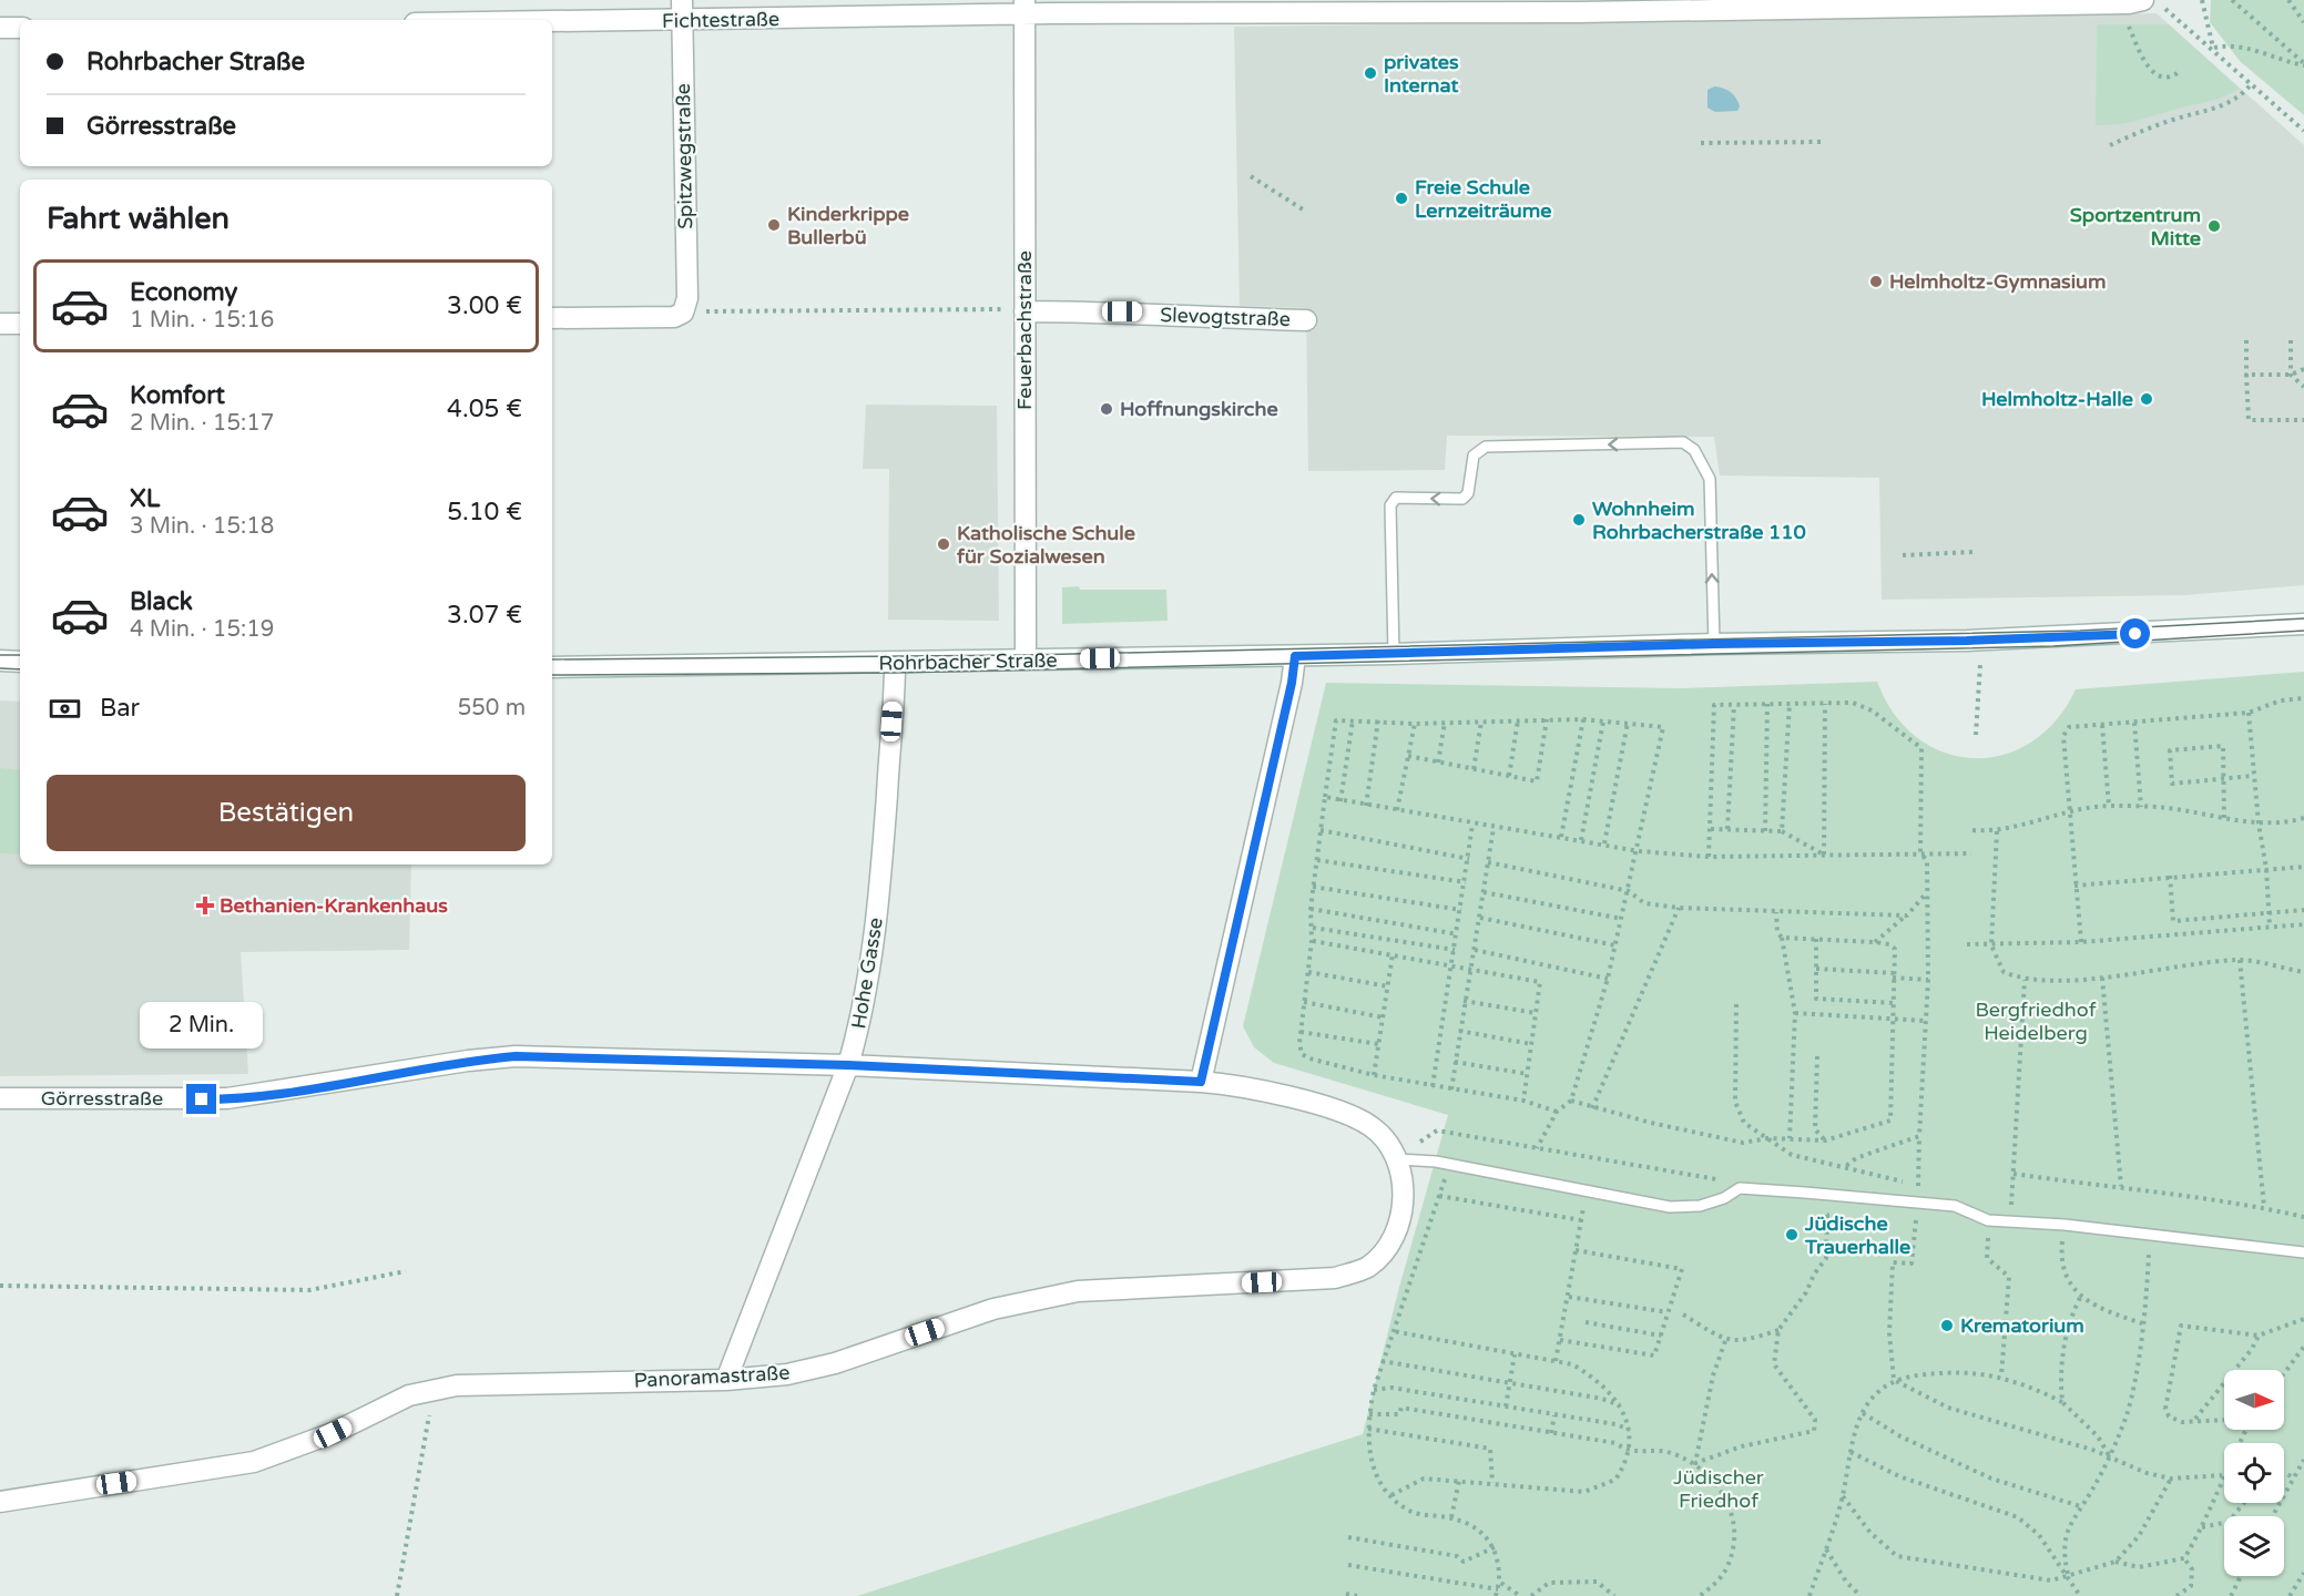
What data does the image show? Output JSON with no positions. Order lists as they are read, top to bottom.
{
  "streets": {
    "street": [
      "Fichtestraße",
      "Spitzwegstraße",
      "Slevogtstraße",
      "Feuerbachstraße",
      "Rohrbacher Straße",
      "Hohe Gasse",
      "Görresstraße",
      "Panoramastraße"
    ]
  },
  "crossings": [
    ["Fichtestraße", "Spitzwegstraße"],
    ["Fichtestraße", "Feuerbachstraße"],
    ["Slevogtstraße", "Feuerbachstraße"],
    ["Feuerbachstraße", "Rohrbacher Straße"],
    ["Rohrbacher Straße", "Hohe Gasse"],
    ["Hohe Gasse", "Görresstraße"],
    ["Hohe Gasse", "Panoramastraße"],
    ["Görresstraße", "Panoramastraße"]
  ],
  "parks": ["Bergfriedhof Heidelberg", "Jüdischer Friedhof"],
  "places": {
    "other": [
      "privates Internat",
      "Freie Schule Lernzeiträume",
      "Kinderkrippe Bullerbü",
      "Sportzentrum Mitte",
      "Helmholtz-Gymnasium",
      "Helmholtz-Halle",
      "Hoffnungskirche",
      "Wohnheim Rohrbacherstraße 110",
      "Katholische Schule für Sozialwesen",
      "Jüdische Trauerhalle",
      "Krematorium"
    ],
    "health": ["Bethanien-Krankenhaus"]
  },
  "north": "right",
  "page": {
    "banner": ["Rohrbacher Straße", "Görresstraße"],
    "heading": "Fahrt wählen",
    "list": [
      {
        "name": "Economy",
        "note": "1 Min. · 15:16",
        "value": "3.00 €"
      },
      {
        "name": "Komfort",
        "note": "2 Min. · 15:17",
        "value": "4.05 €"
      },
      {
        "name": "XL",
        "note": "3 Min. · 15:18",
        "value": "5.10 €"
      },
      {
        "name": "Black",
        "note": "4 Min. · 15:19",
        "value": "3.07 €"
      }
    ],
    "pay": ["Bar", "550 m"],
    "buttons": "Bestätigen",
    "bubble": "2 Min."
  }
}
